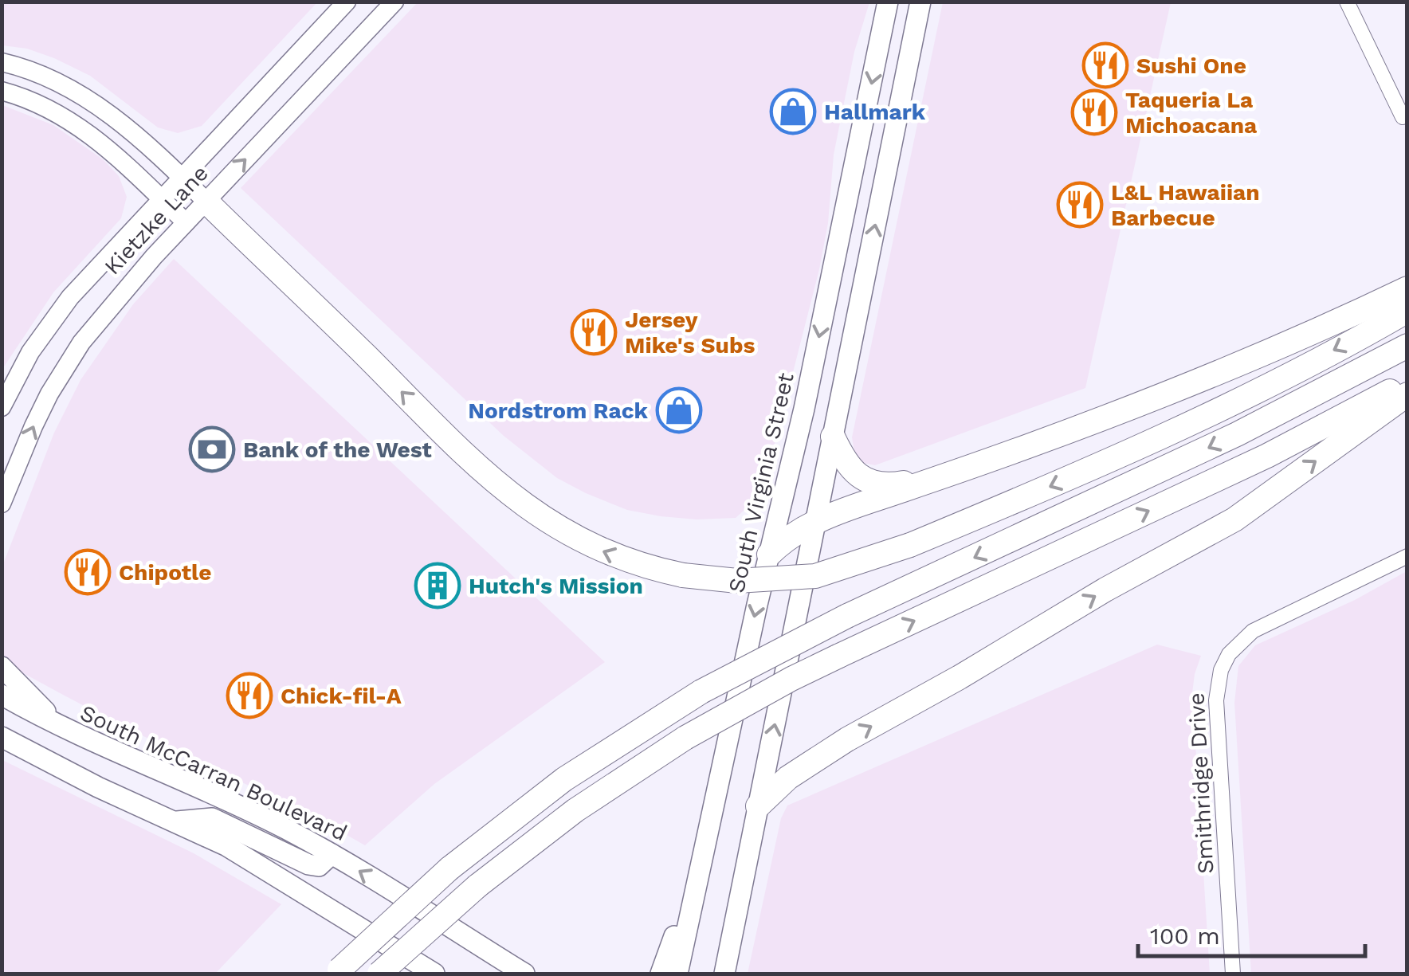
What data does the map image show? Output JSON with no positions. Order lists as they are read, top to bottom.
{
  "streets": {
    "main road": ["Kietzke Lane", "South Virginia Street", "South McCarran Boulevard"],
    "street": ["Smithridge Drive"]
  },
  "places": {
    "restaurant": [
      "Sushi One",
      "Taqueria La Michoacana",
      "L&L Hawaiian Barbecue",
      "Jersey Mike's Subs",
      "Chipotle",
      "Chick-fil-A"
    ],
    "shop": ["Hallmark", "Nordstrom Rack"],
    "bank": ["Bank of the West"],
    "building": ["Hutch's Mission"]
  },
  "scale_bar": "100 m"
}
